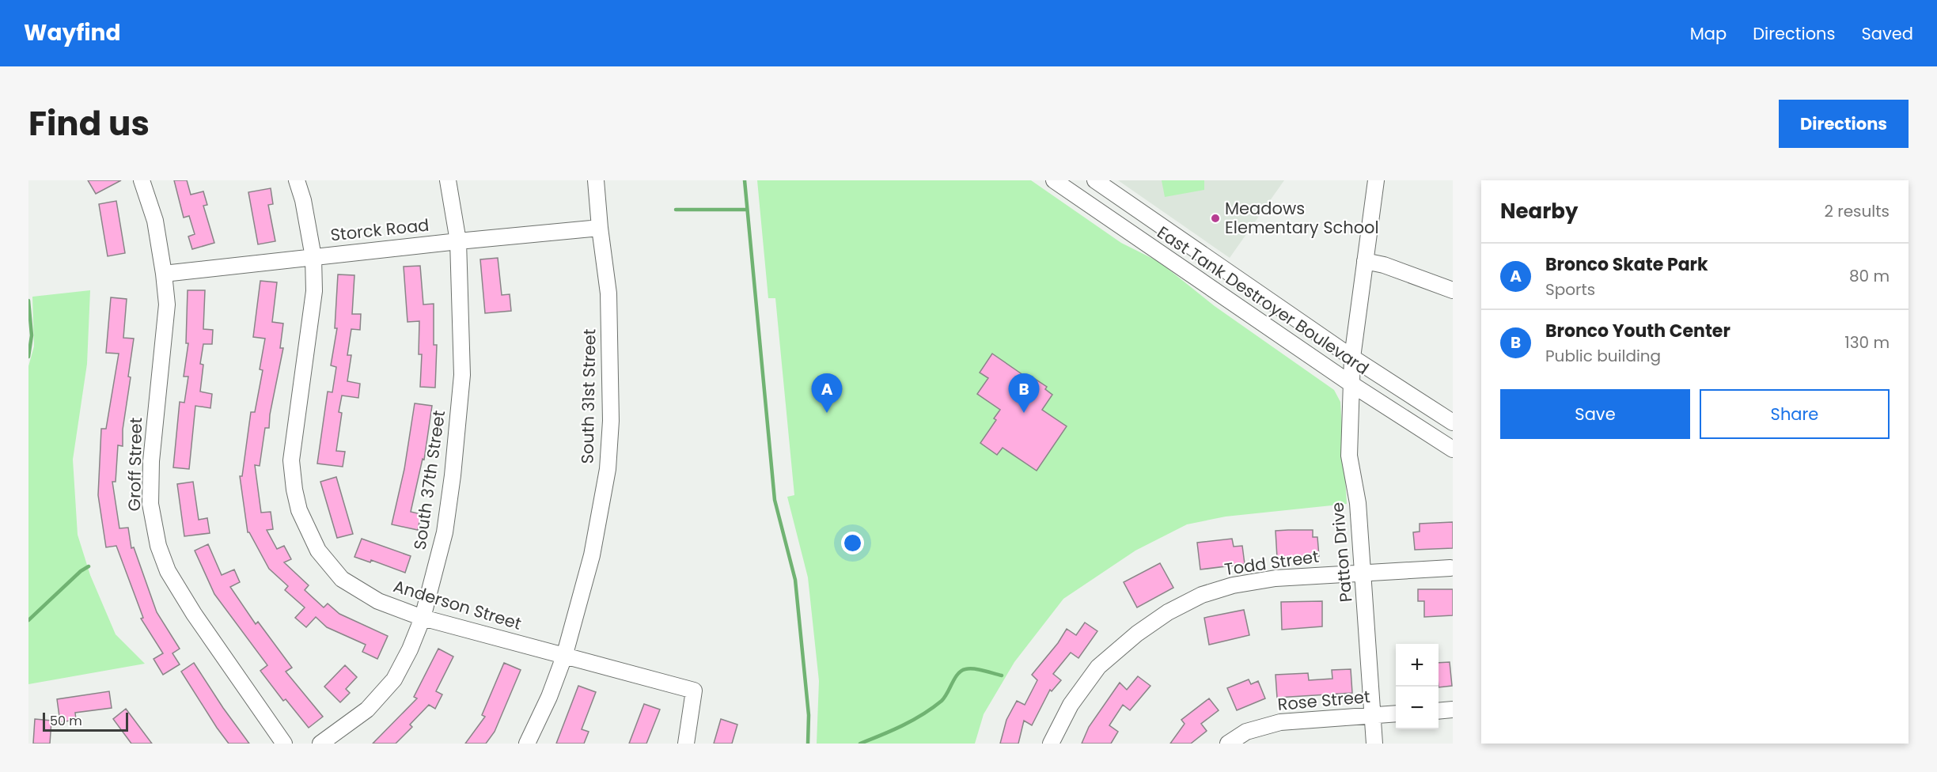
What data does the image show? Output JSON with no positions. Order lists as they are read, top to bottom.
{
  "streets": {
    "street": [
      "Storck Road",
      "East Tank Destroyer Boulevard",
      "South 31st Street",
      "Groff Street",
      "South 37th Street",
      "Patton Drive",
      "Todd Street",
      "Anderson Street",
      "Rose Street"
    ]
  },
  "crossings": [
    ["Storck Road", "South 31st Street"],
    ["Storck Road", "Groff Street"],
    ["Storck Road", "South 37th Street"],
    ["Storck Road", "Anderson Street"],
    ["East Tank Destroyer Boulevard", "Patton Drive"],
    ["South 31st Street", "Anderson Street"],
    ["South 37th Street", "Anderson Street"],
    ["Patton Drive", "Todd Street"],
    ["Patton Drive", "Rose Street"]
  ],
  "places": ["Meadows Elementary School"],
  "scale_bar": "50 m",
  "page": {
    "header": "Wayfind",
    "nav": ["Map", "Directions", "Saved"],
    "title": "Find us",
    "buttons": [
      "Directions",
      ["Save", "Share"]
    ],
    "heading": ["Nearby", "2 results"],
    "list": [
      {
        "mark": "A",
        "name": "Bronco Skate Park",
        "note": "Sports",
        "value": "80 m"
      },
      {
        "mark": "B",
        "name": "Bronco Youth Center",
        "note": "Public building",
        "value": "130 m"
      }
    ],
    "pins": ["A", "B"],
    "map_buttons": ["+", "−"],
    "scale": "50 m"
  }
}
